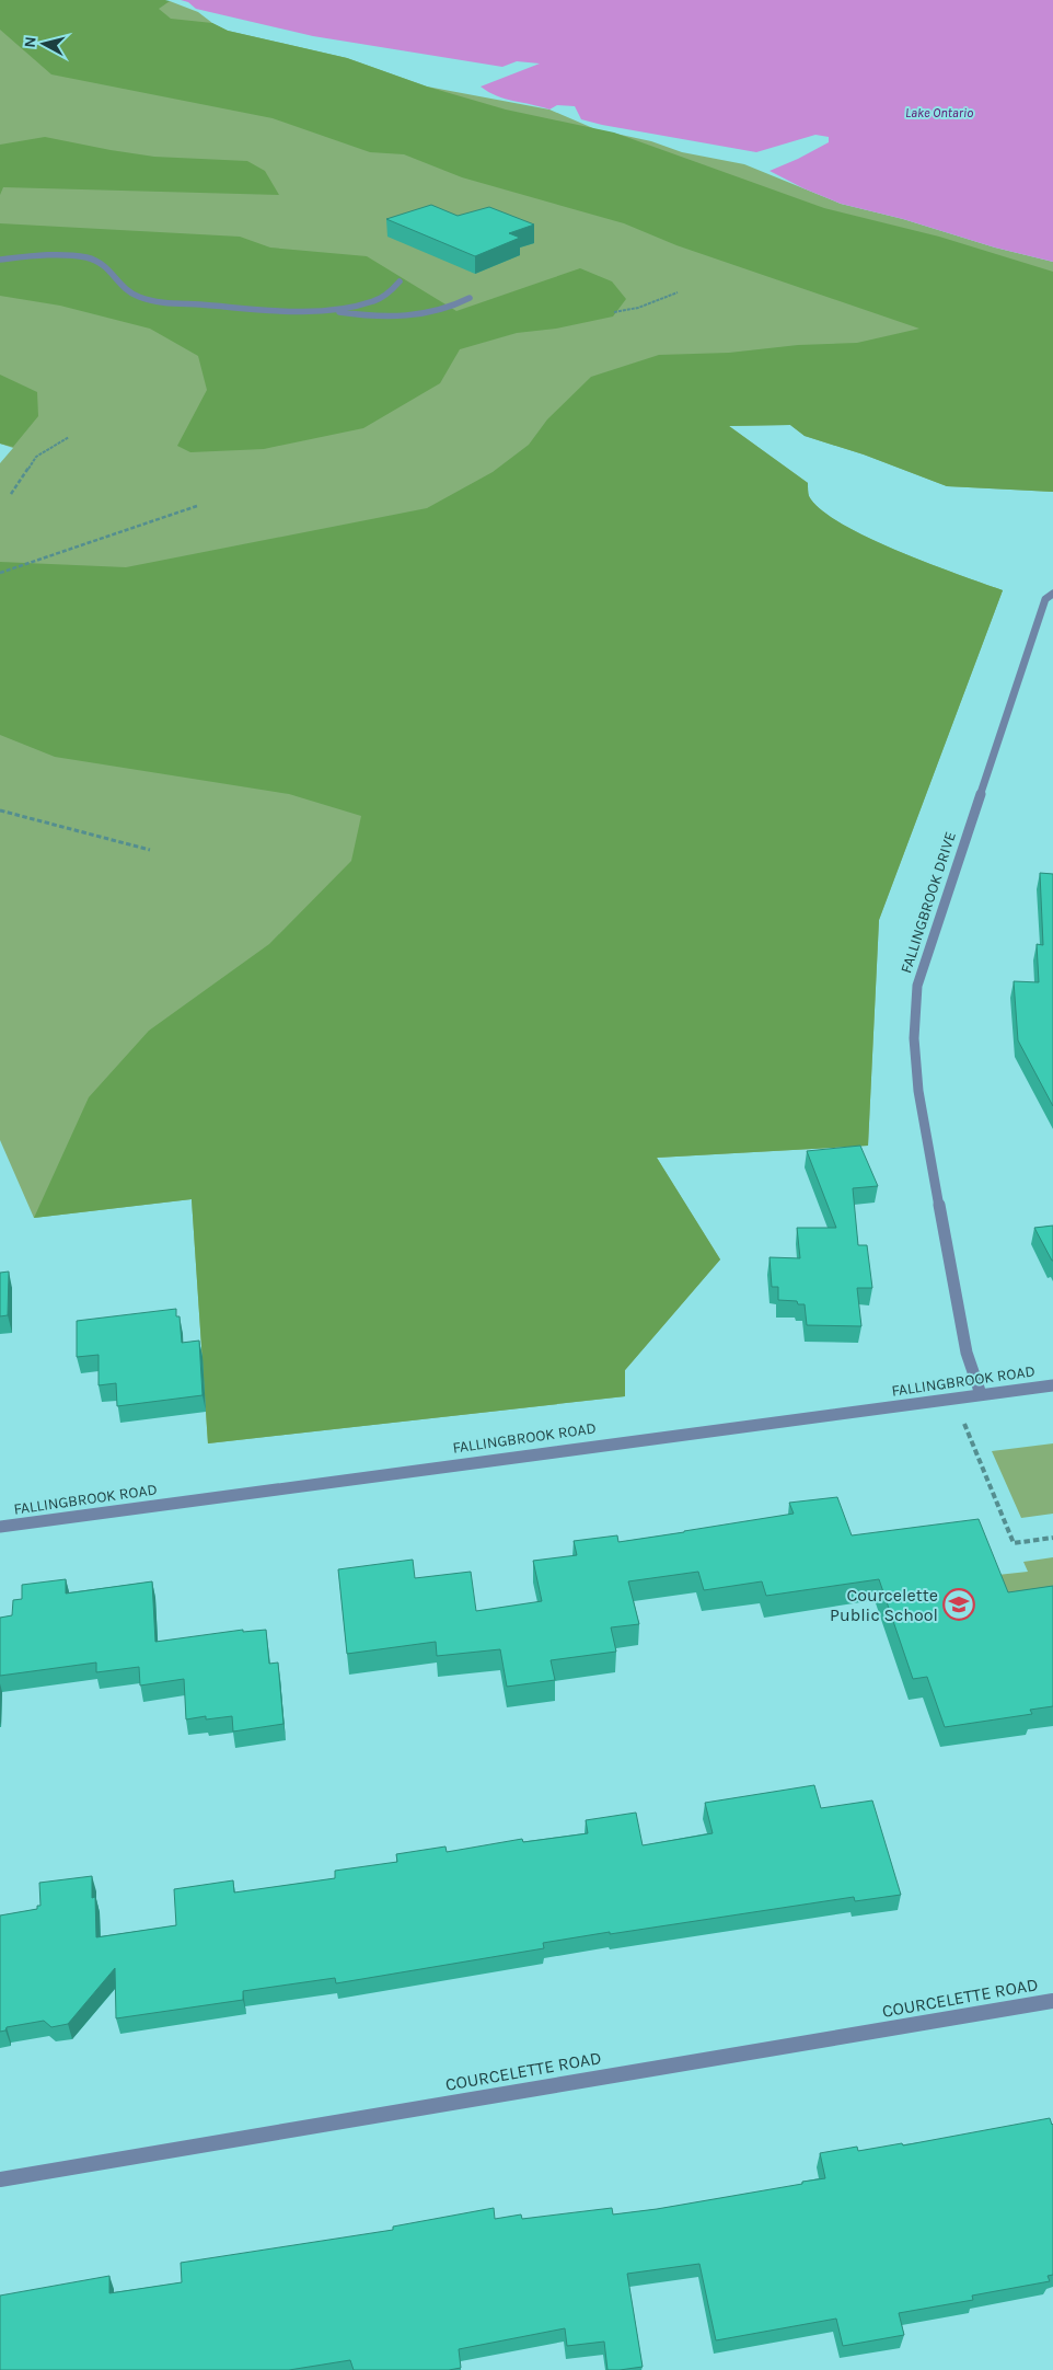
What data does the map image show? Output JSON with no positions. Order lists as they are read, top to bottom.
{
  "streets": {
    "street": ["FALLINGBROOK DRIVE", "FALLINGBROOK ROAD", "COURCELETTE ROAD"]
  },
  "crossings": [
    ["FALLINGBROOK DRIVE", "FALLINGBROOK ROAD"]
  ],
  "water": ["Lake Ontario"],
  "places": {
    "school or university": ["Courcelette Public School"]
  },
  "north": "left"
}
